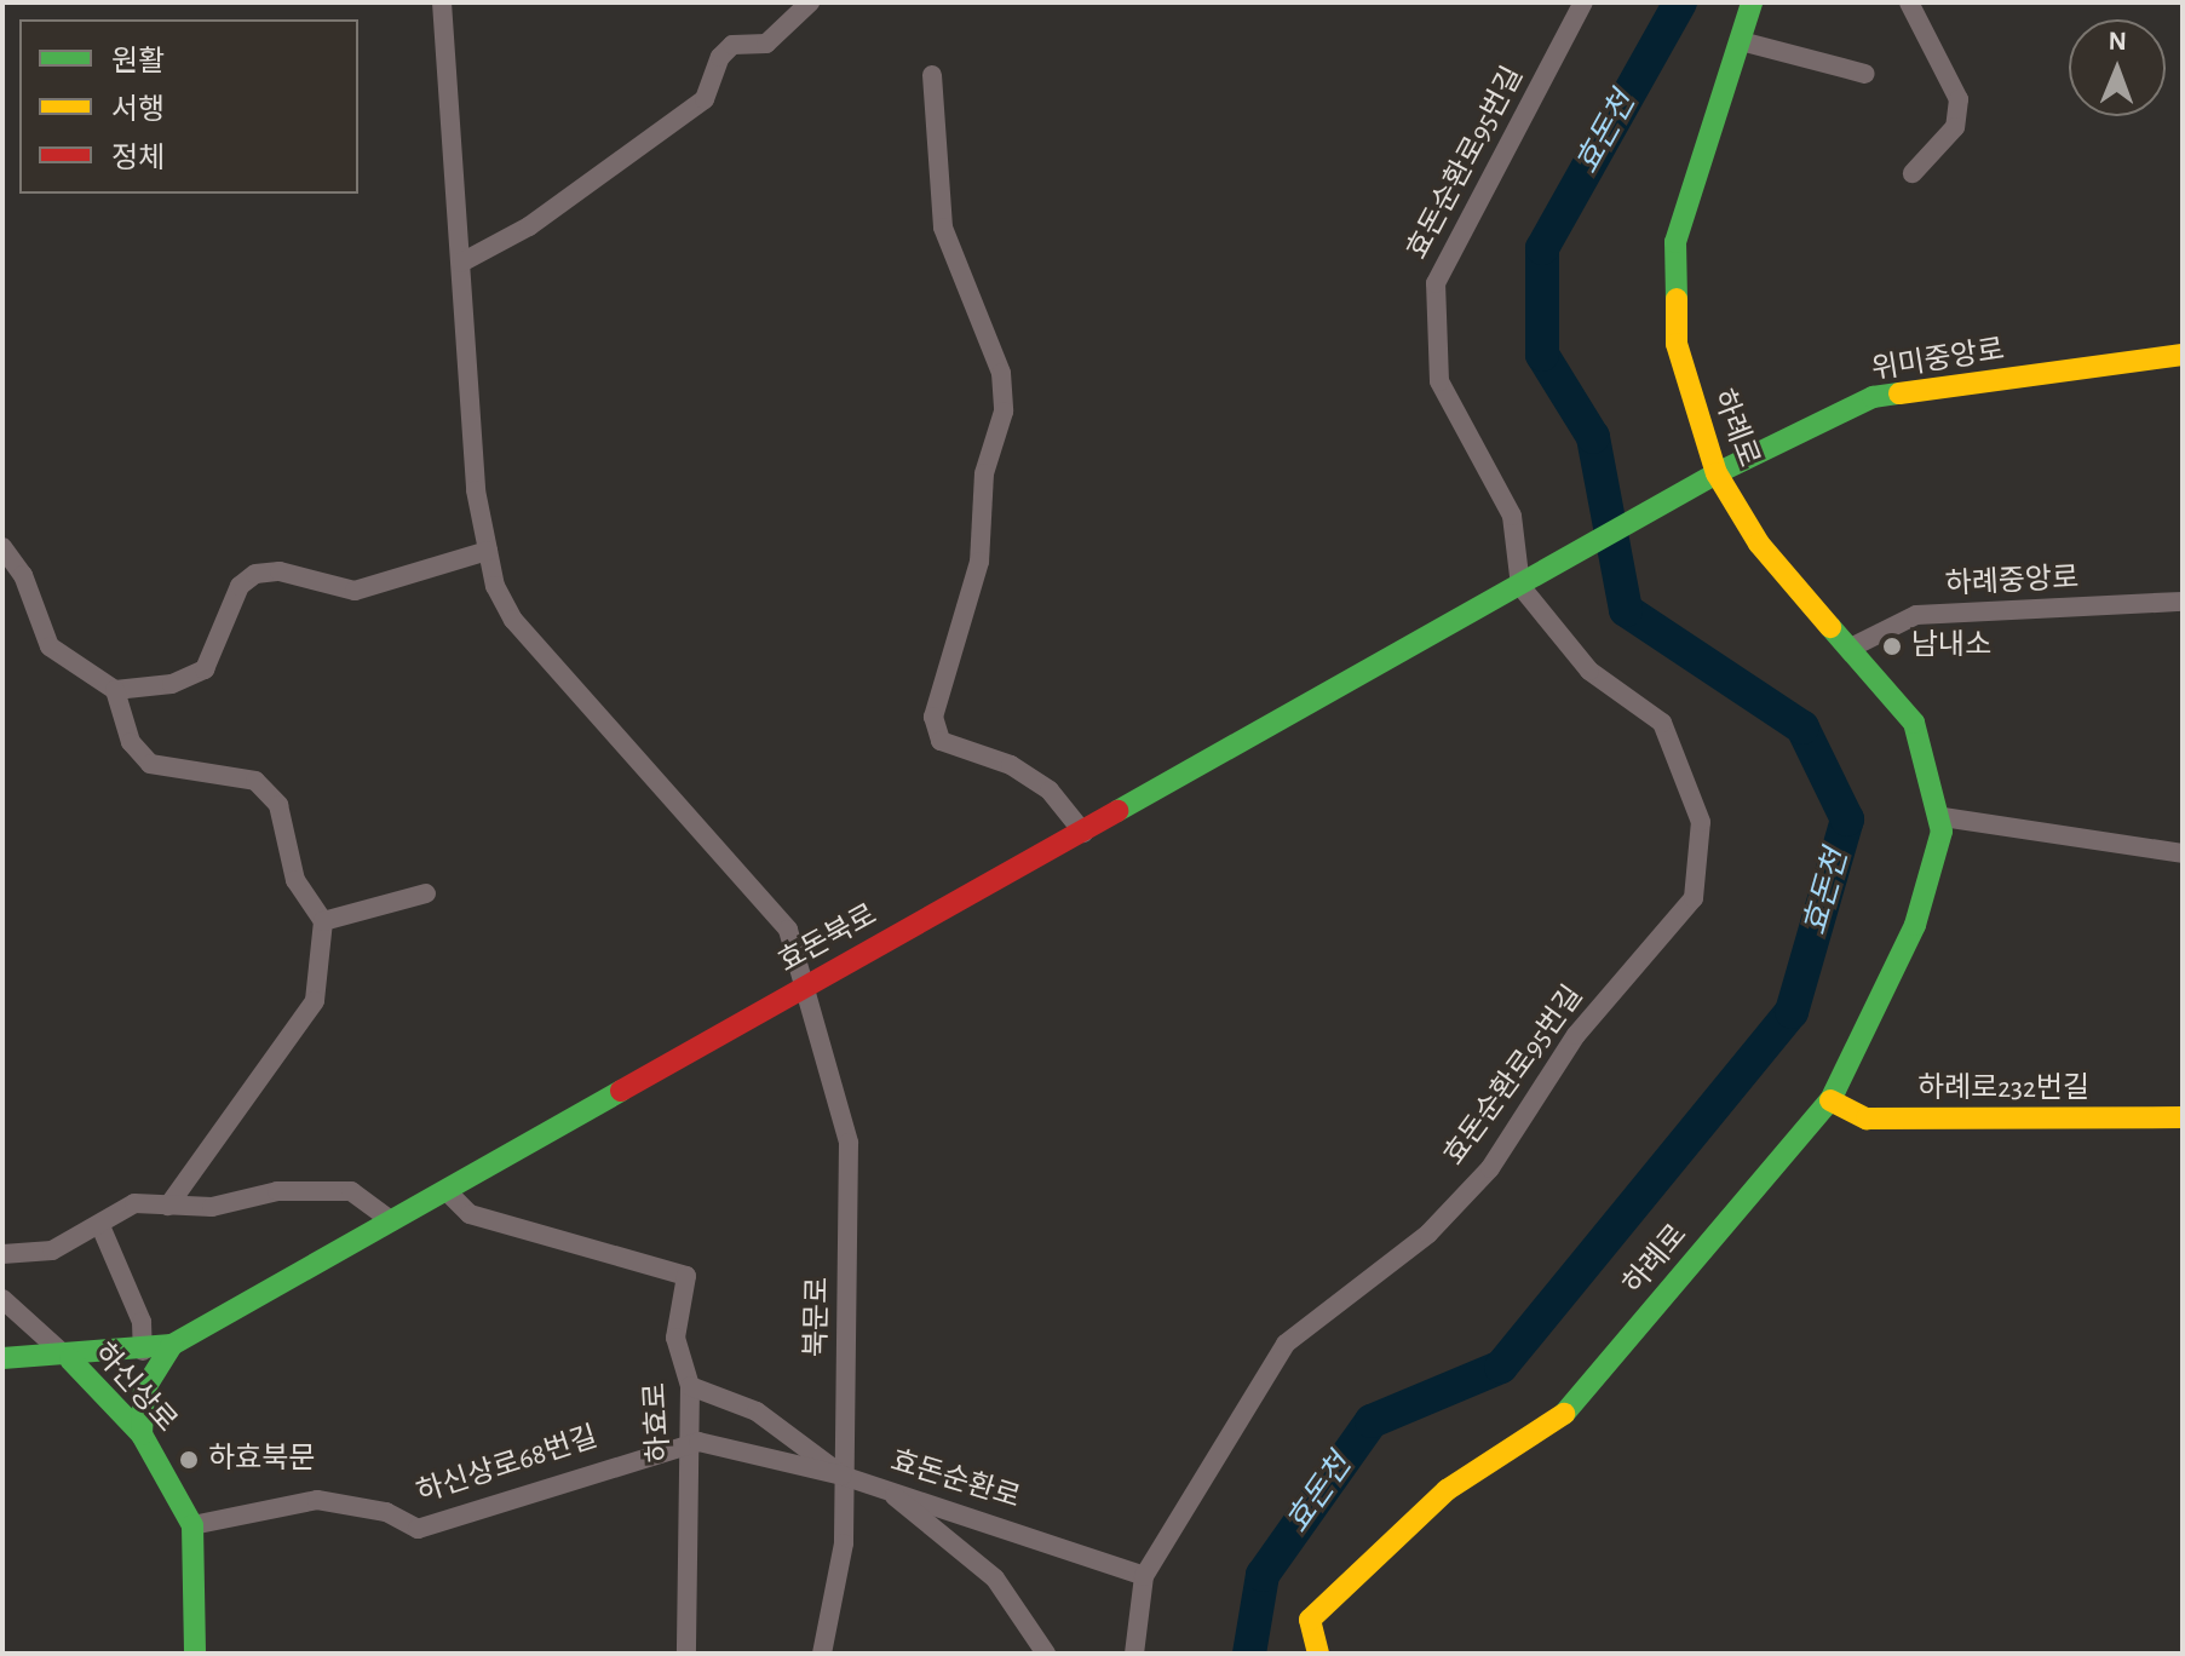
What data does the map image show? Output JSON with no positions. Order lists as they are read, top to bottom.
{
  "streets": {
    "street": [
      "효돈순환로95번길",
      "위미중앙로",
      "하례로",
      "하례중앙로",
      "효돈북로",
      "하례로232번길",
      "북문로",
      "하신상로",
      "하효로",
      "하신상로68번길",
      "효돈순환로"
    ]
  },
  "crossings": [
    ["효돈순환로95번길", "효돈북로"],
    ["효돈순환로95번길", "효돈순환로"],
    ["위미중앙로", "하례로"],
    ["위미중앙로", "효돈북로"],
    ["하례로", "하례중앙로"],
    ["하례로", "효돈북로"],
    ["하례로", "하례로232번길"],
    ["효돈북로", "북문로"],
    ["효돈북로", "하신상로"],
    ["효돈북로", "하효로"],
    ["북문로", "하신상로68번길"],
    ["북문로", "효돈순환로"],
    ["하신상로", "하신상로68번길"],
    ["하효로", "하신상로68번길"],
    ["하효로", "효돈순환로"],
    ["하신상로68번길", "효돈순환로"]
  ],
  "water": ["효돈천"],
  "places": ["남내소", "하효북문"],
  "legend": ["원활", "서행", "정체"],
  "north": "top"
}
